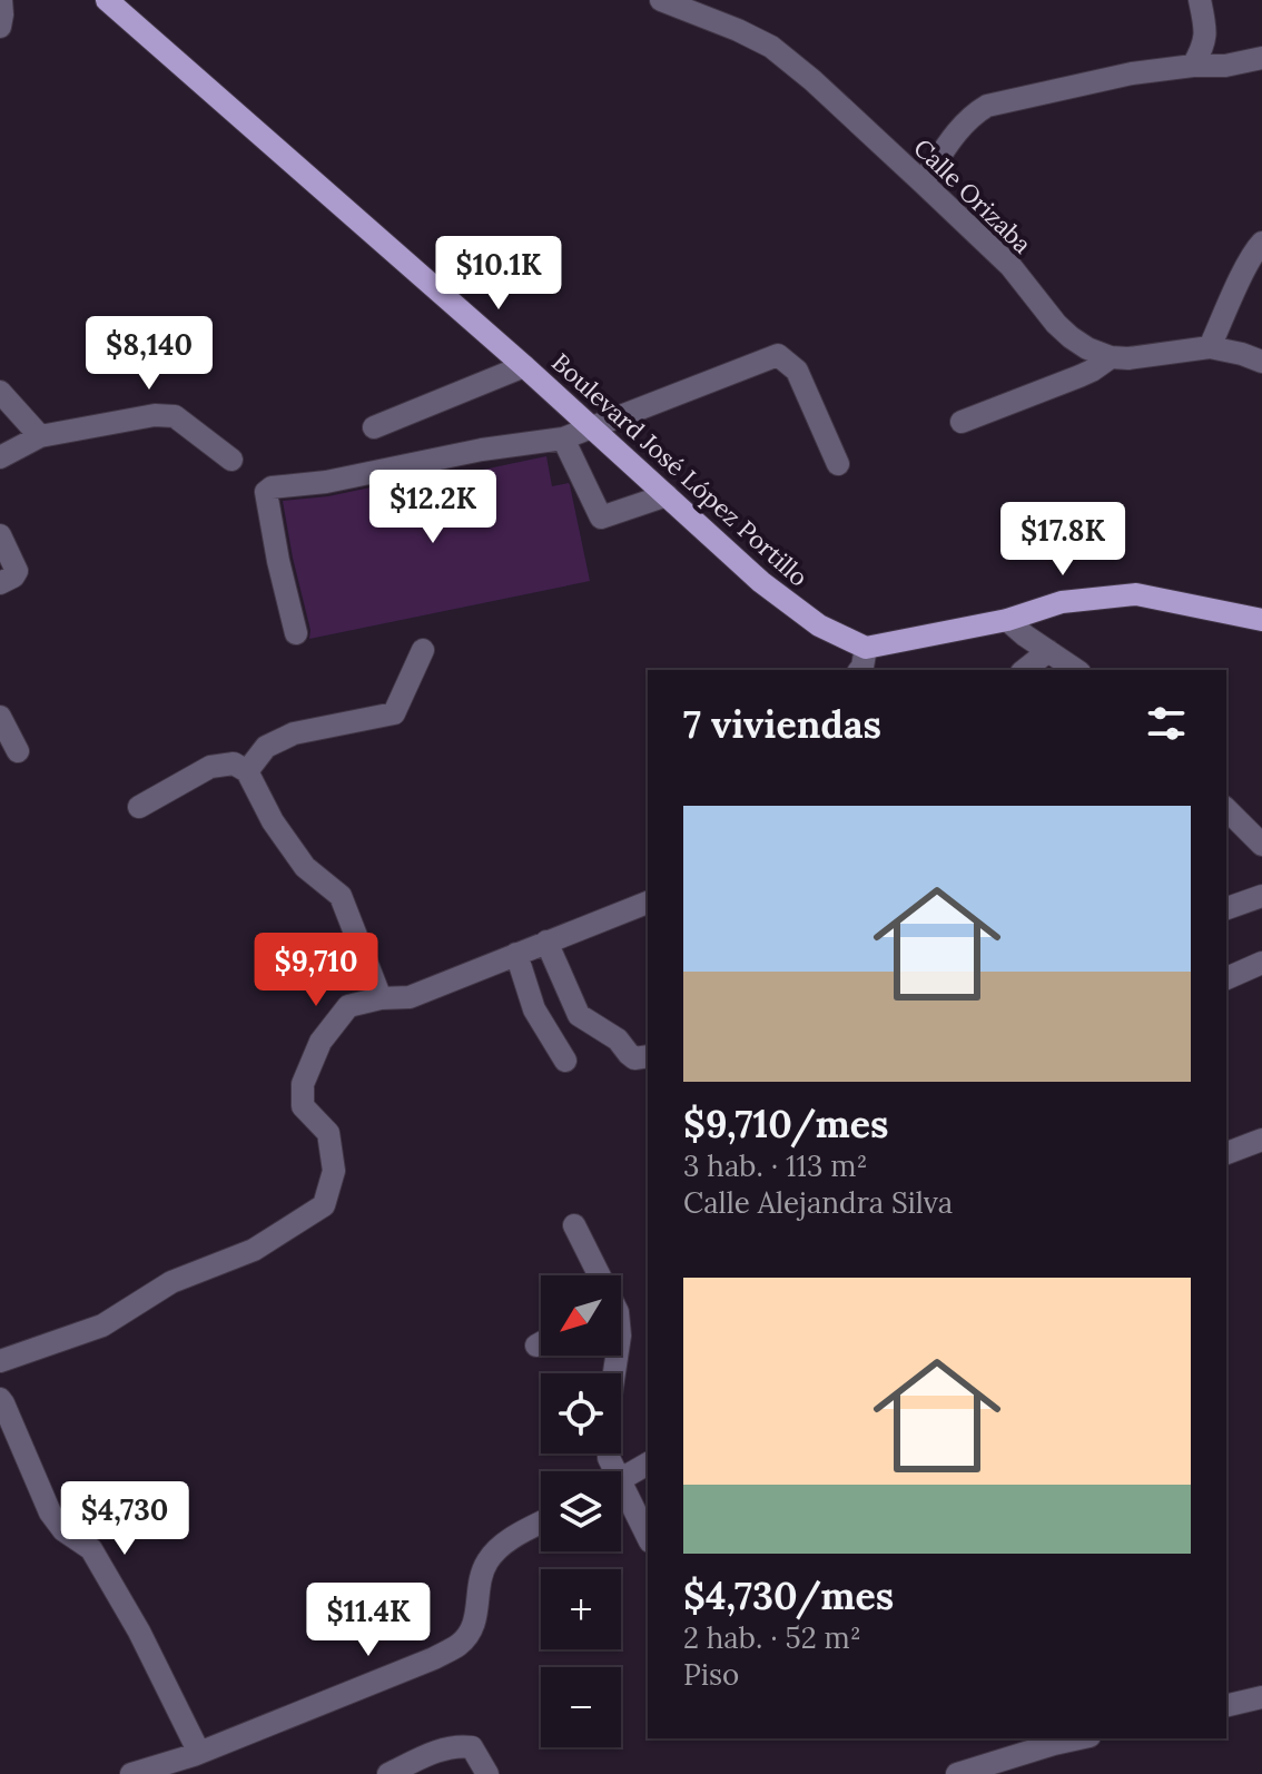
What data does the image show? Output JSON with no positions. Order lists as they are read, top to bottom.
{
  "streets": {
    "main road": ["Boulevard José López Portillo"],
    "street": ["Calle Orizaba"]
  },
  "north": "bottom left",
  "page": {
    "price": [
      "$10.1K",
      "$8,140",
      "$12.2K",
      "$17.8K",
      "$9,710",
      "$4,730",
      "$11.4K"
    ],
    "heading": "7 viviendas",
    "list": [
      {
        "name": "$9,710/mes",
        "note": "3 hab. · 113 m² · Calle Alejandra Silva"
      },
      {
        "name": "$4,730/mes",
        "note": "2 hab. · 52 m² · Piso"
      }
    ],
    "map_buttons": ["+", "−"]
  }
}
